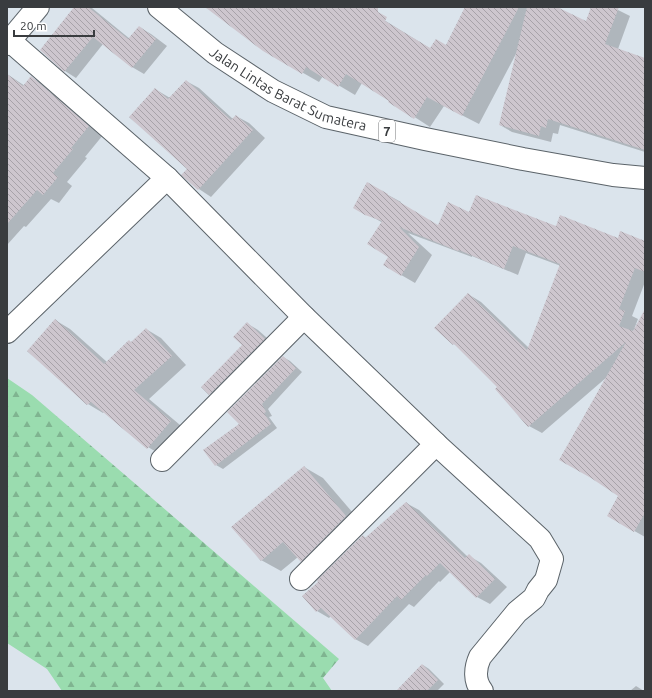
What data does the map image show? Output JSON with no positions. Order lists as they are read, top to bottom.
{
  "streets": {
    "main road": ["Jalan Lintas Barat Sumatera", "7"]
  },
  "scale_bar": "20 m"
}
